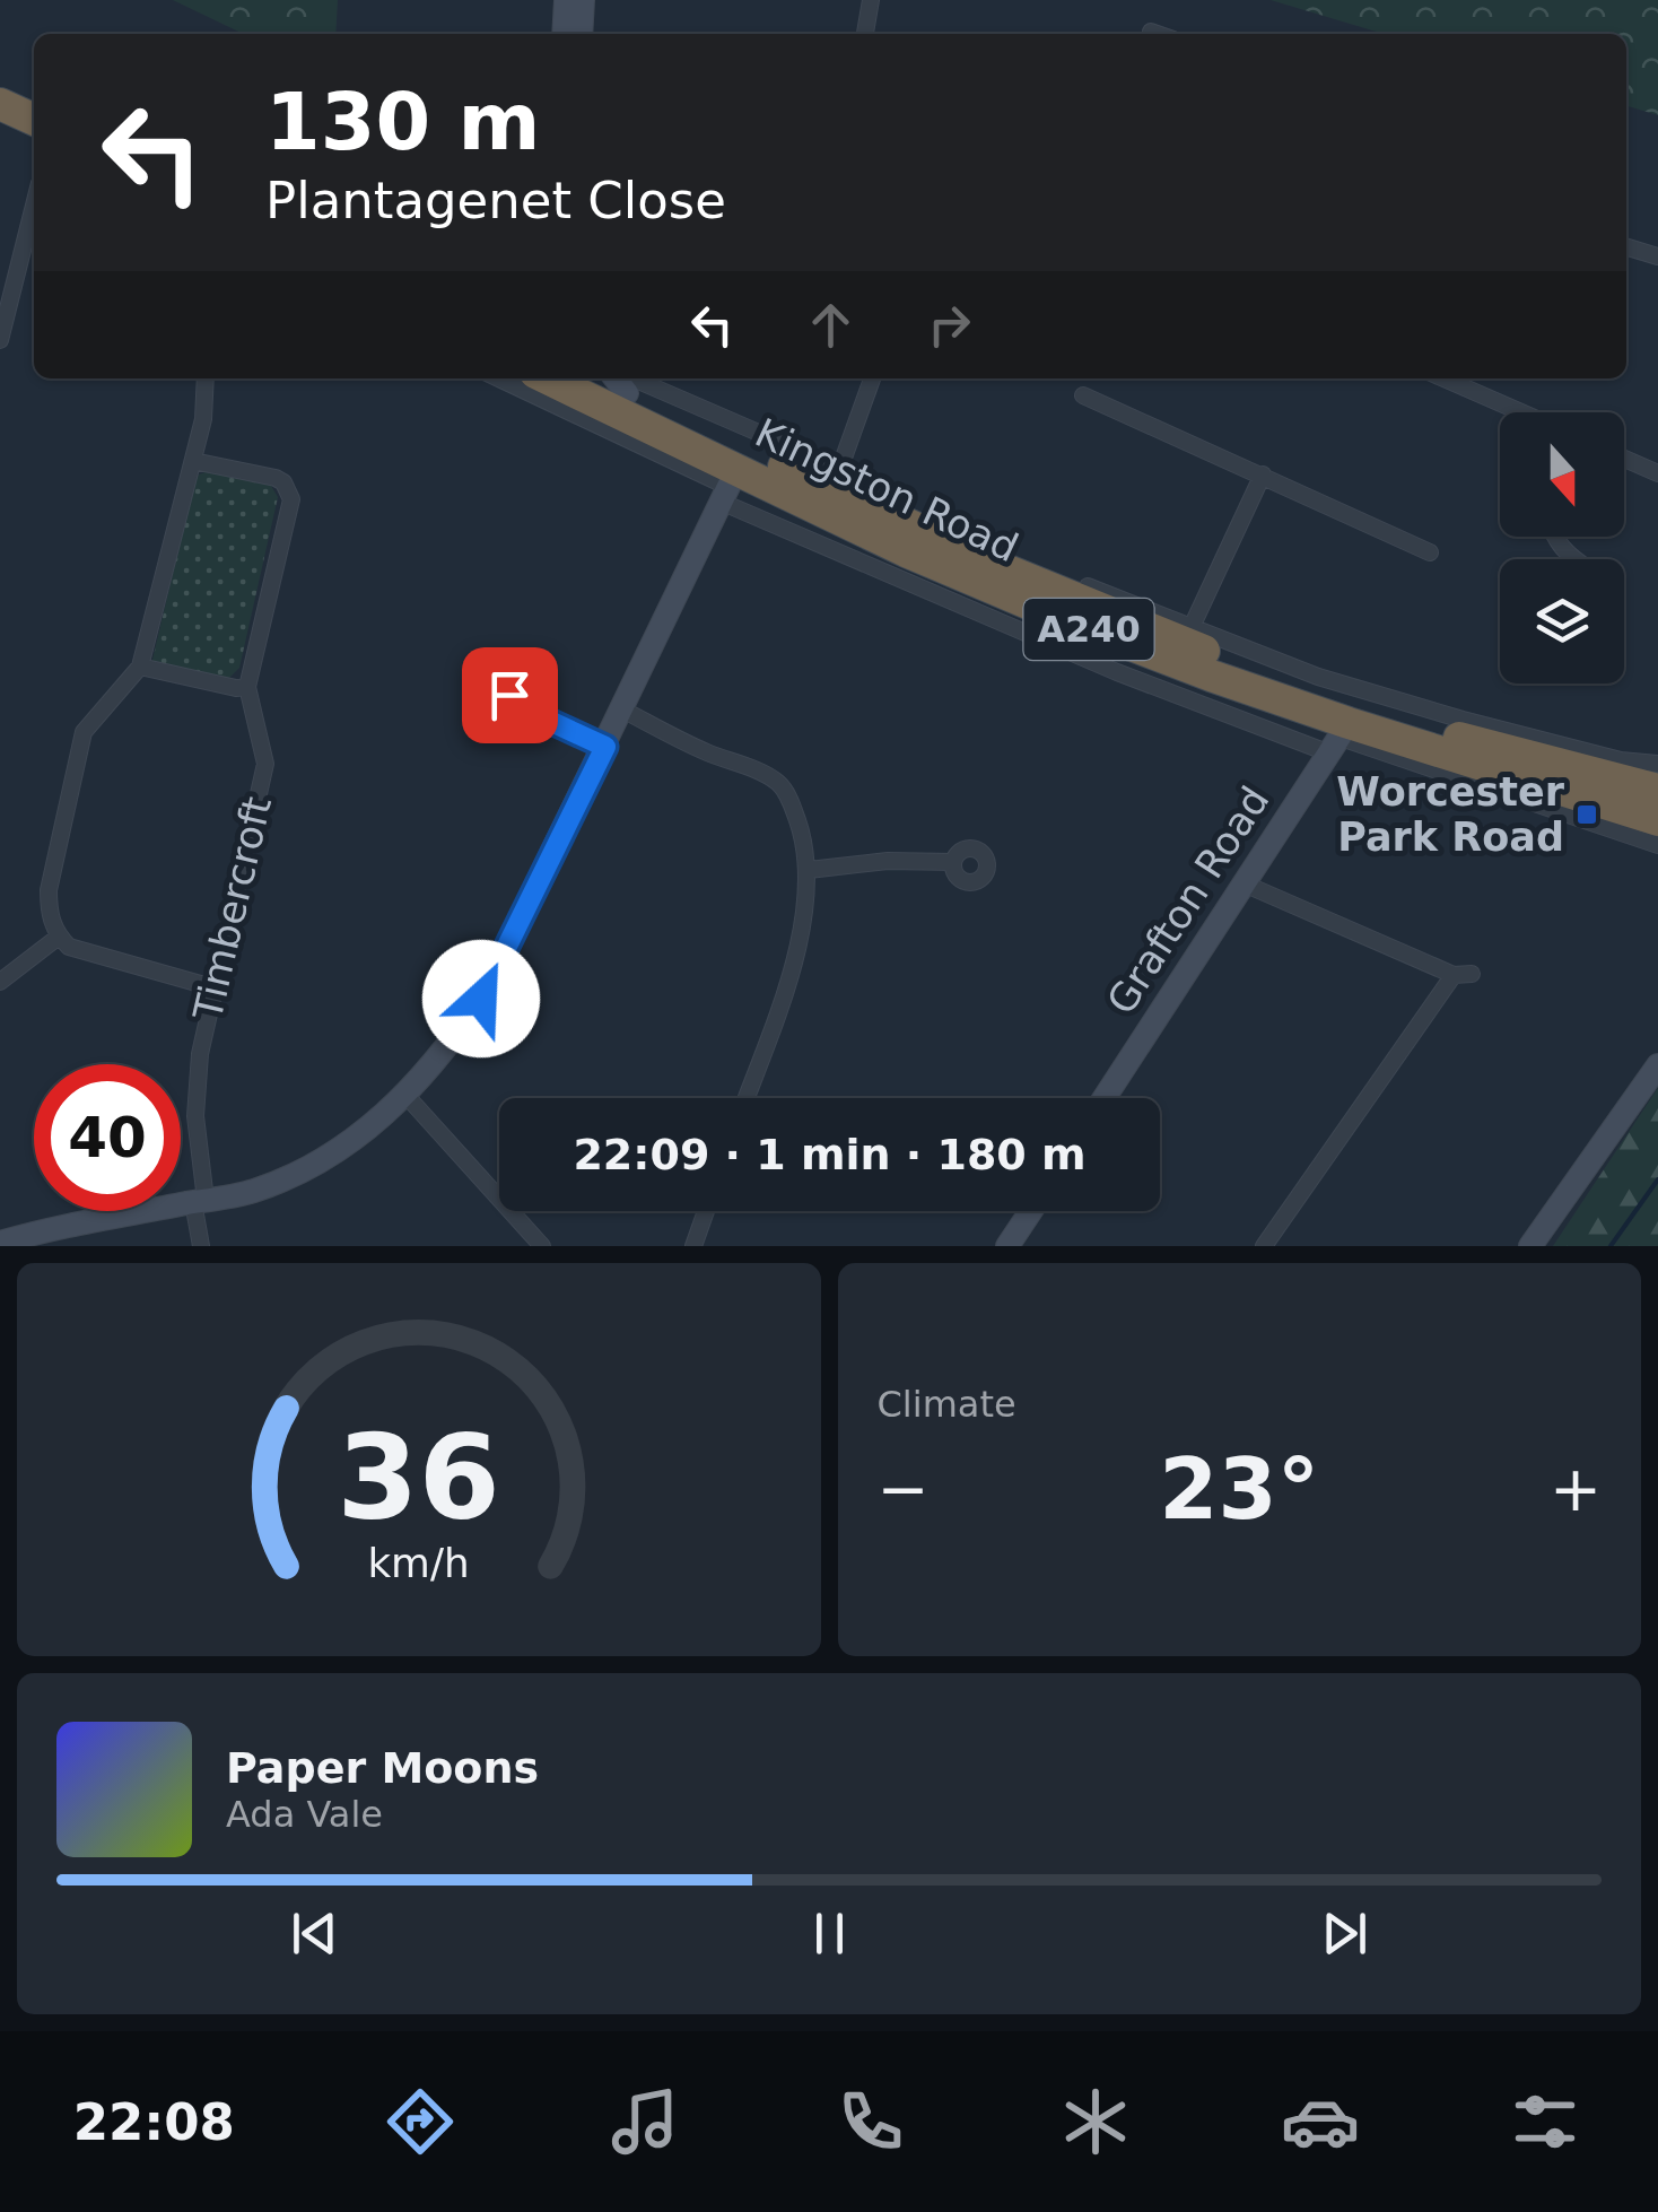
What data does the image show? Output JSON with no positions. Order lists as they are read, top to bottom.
{
  "streets": {
    "highway": ["Kingston Road", "A240"],
    "street": ["Grafton Road", "Timbercroft"]
  },
  "crossings": [
    ["Kingston Road", "Grafton Road"]
  ],
  "places": {
    "transit": ["Worcester Park Road"]
  },
  "north": "bottom",
  "page": {
    "turn": ["130 m", "Plantagenet Close"],
    "limit": "40",
    "trip": "22:09 · 1 min · 180 m",
    "tile": "Climate",
    "heat": ["−", "23°", "+"],
    "song": ["Paper Moons", "Ada Vale"],
    "tabs": "22:08",
    "gauge": ["36", "km/h"]
  }
}
